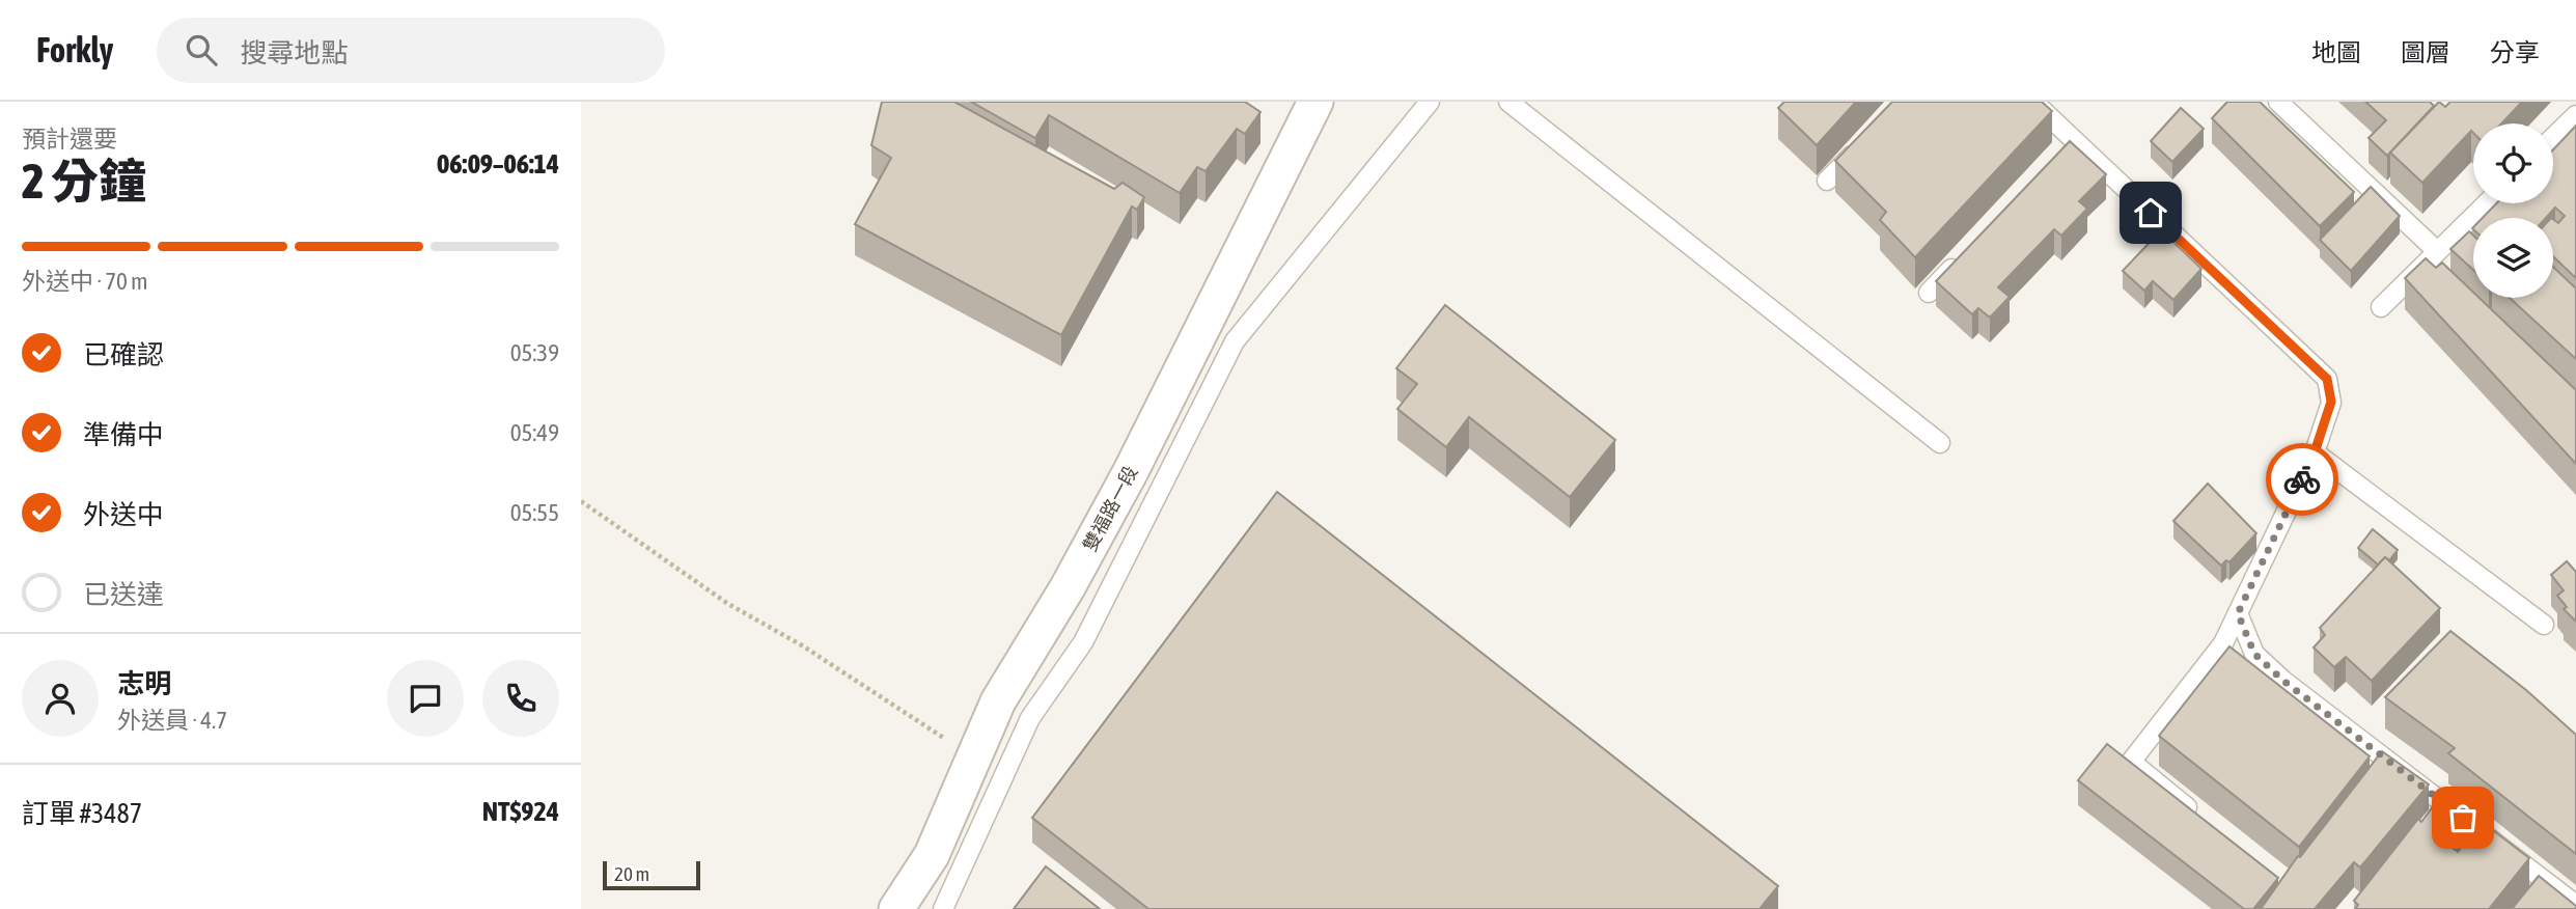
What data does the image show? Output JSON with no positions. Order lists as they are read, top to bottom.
{
  "streets": {
    "street": ["雙福路一段"]
  },
  "scale_bar": "20 m",
  "page": {
    "header": "Forkly",
    "search": "搜尋地點",
    "nav": ["地圖", "圖層", "分享"],
    "heading": ["2 分鐘", "預計還要", "06:09–06:14"],
    "panel": [
      "志明",
      "外送員 · 4.7",
      "訂單 #3487",
      "NT$924"
    ],
    "bar": "外送中 · 70 m",
    "list": [
      ["已確認", "05:39"],
      ["準備中", "05:49"],
      ["外送中", "05:55"],
      "已送達"
    ],
    "scale": "20 m"
  }
}
